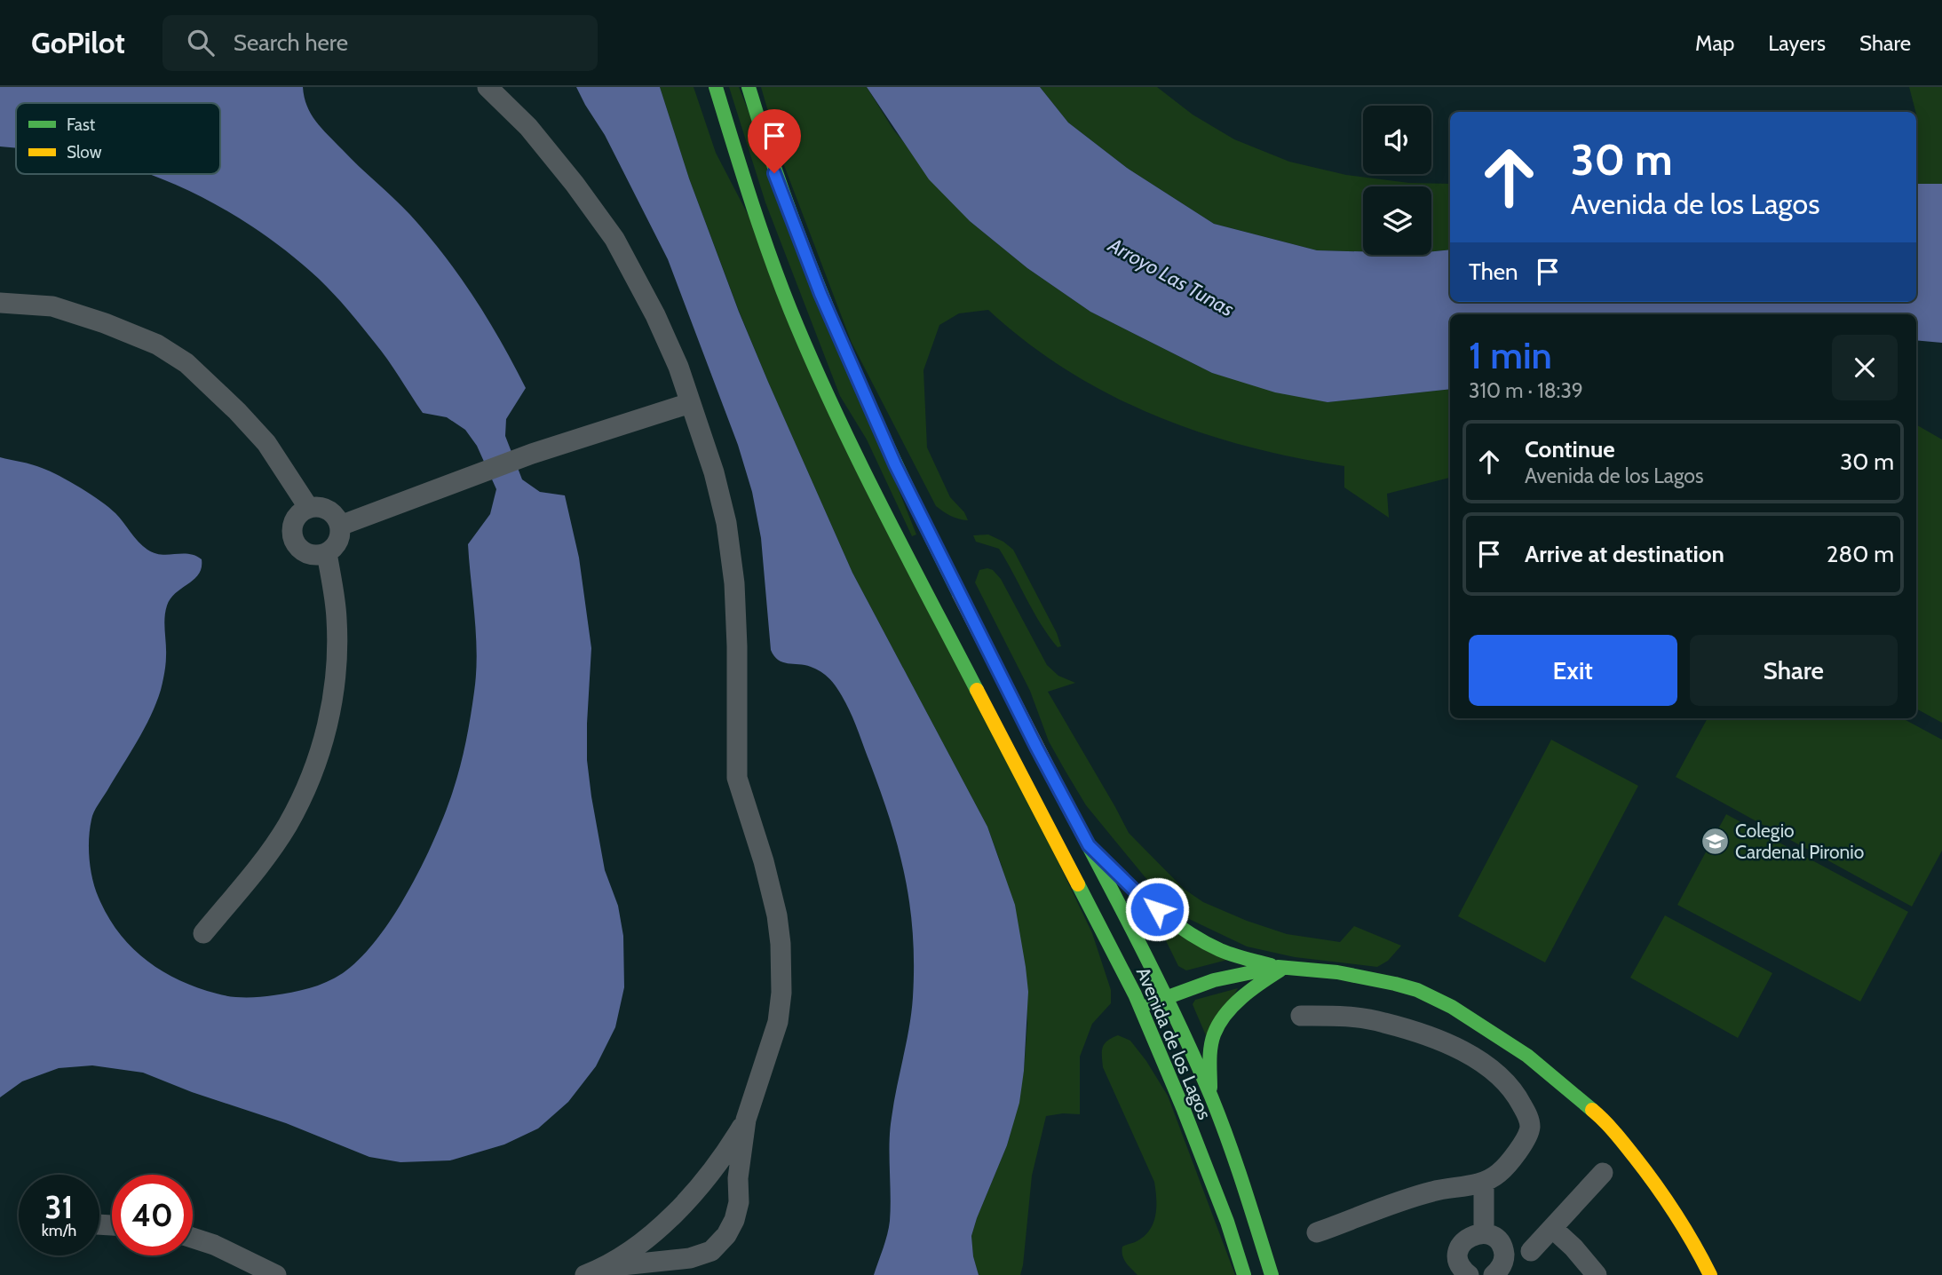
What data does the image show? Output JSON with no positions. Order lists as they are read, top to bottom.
{
  "streets": {
    "street": ["Avenida de los Lagos"]
  },
  "water": ["Arroyo Las Tunas"],
  "places": {
    "school or university": ["Colegio Cardenal Pironio"]
  },
  "legend": ["Fast", "Slow"],
  "page": {
    "header": "GoPilot",
    "search": "Search here",
    "nav": ["Map", "Layers", "Share"],
    "turn": ["30 m", "Avenida de los Lagos"],
    "then": "Then",
    "heading": ["1 min", "310 m · 18:39"],
    "list": [
      {
        "name": "Continue",
        "note": "Avenida de los Lagos",
        "value": "30 m"
      },
      {
        "name": "Arrive at destination",
        "value": "280 m"
      }
    ],
    "buttons": ["Exit", "Share"],
    "speed": "31 km/h",
    "limit": "40"
  }
}
